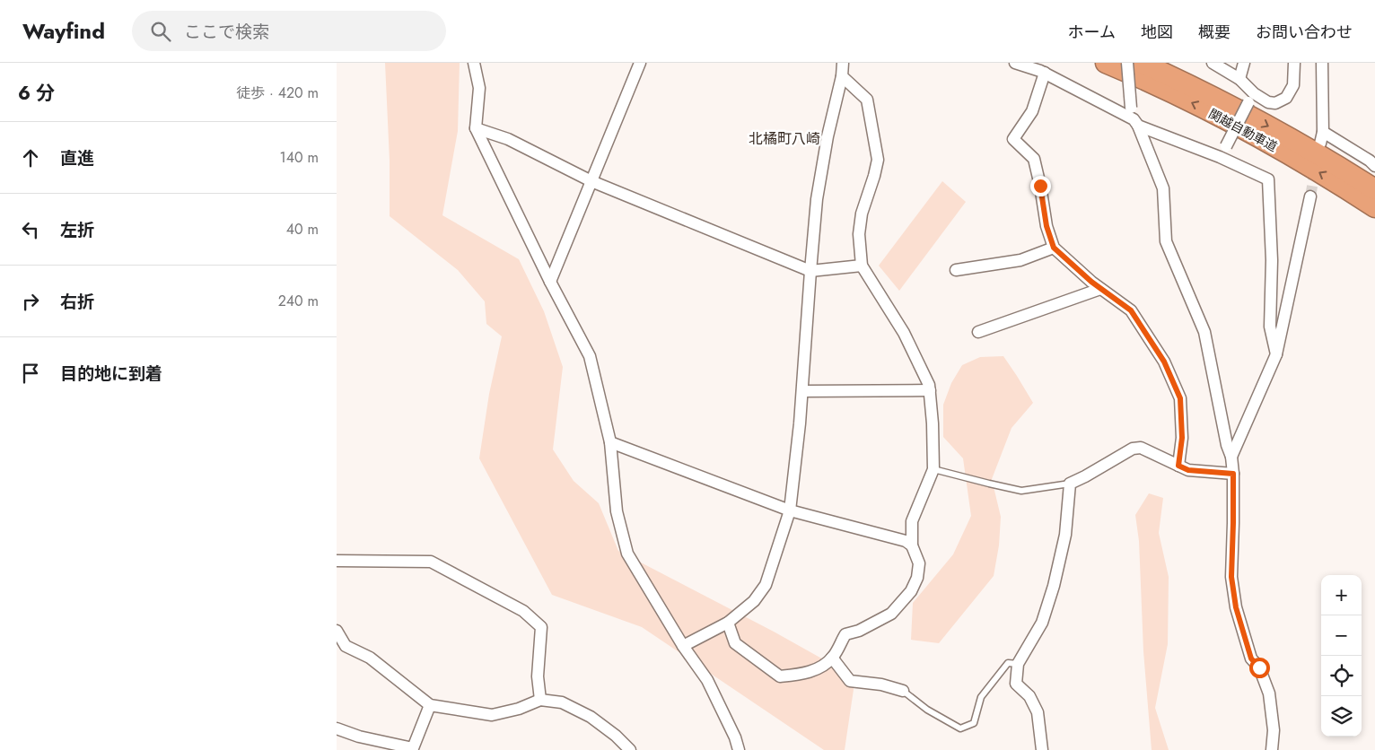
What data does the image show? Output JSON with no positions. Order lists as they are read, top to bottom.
{
  "streets": {
    "highway": ["関越自動車道"]
  },
  "districts": ["北橘町八崎"],
  "page": {
    "header": "Wayfind",
    "search": "ここで検索",
    "nav": [
      "ホーム",
      "地図",
      "概要",
      "お問い合わせ"
    ],
    "heading": ["6 分", "徒歩 · 420 m"],
    "list": [
      ["直進", "140 m"],
      ["左折", "40 m"],
      ["右折", "240 m"],
      "目的地に到着"
    ],
    "map_buttons": ["+", "−"]
  }
}
